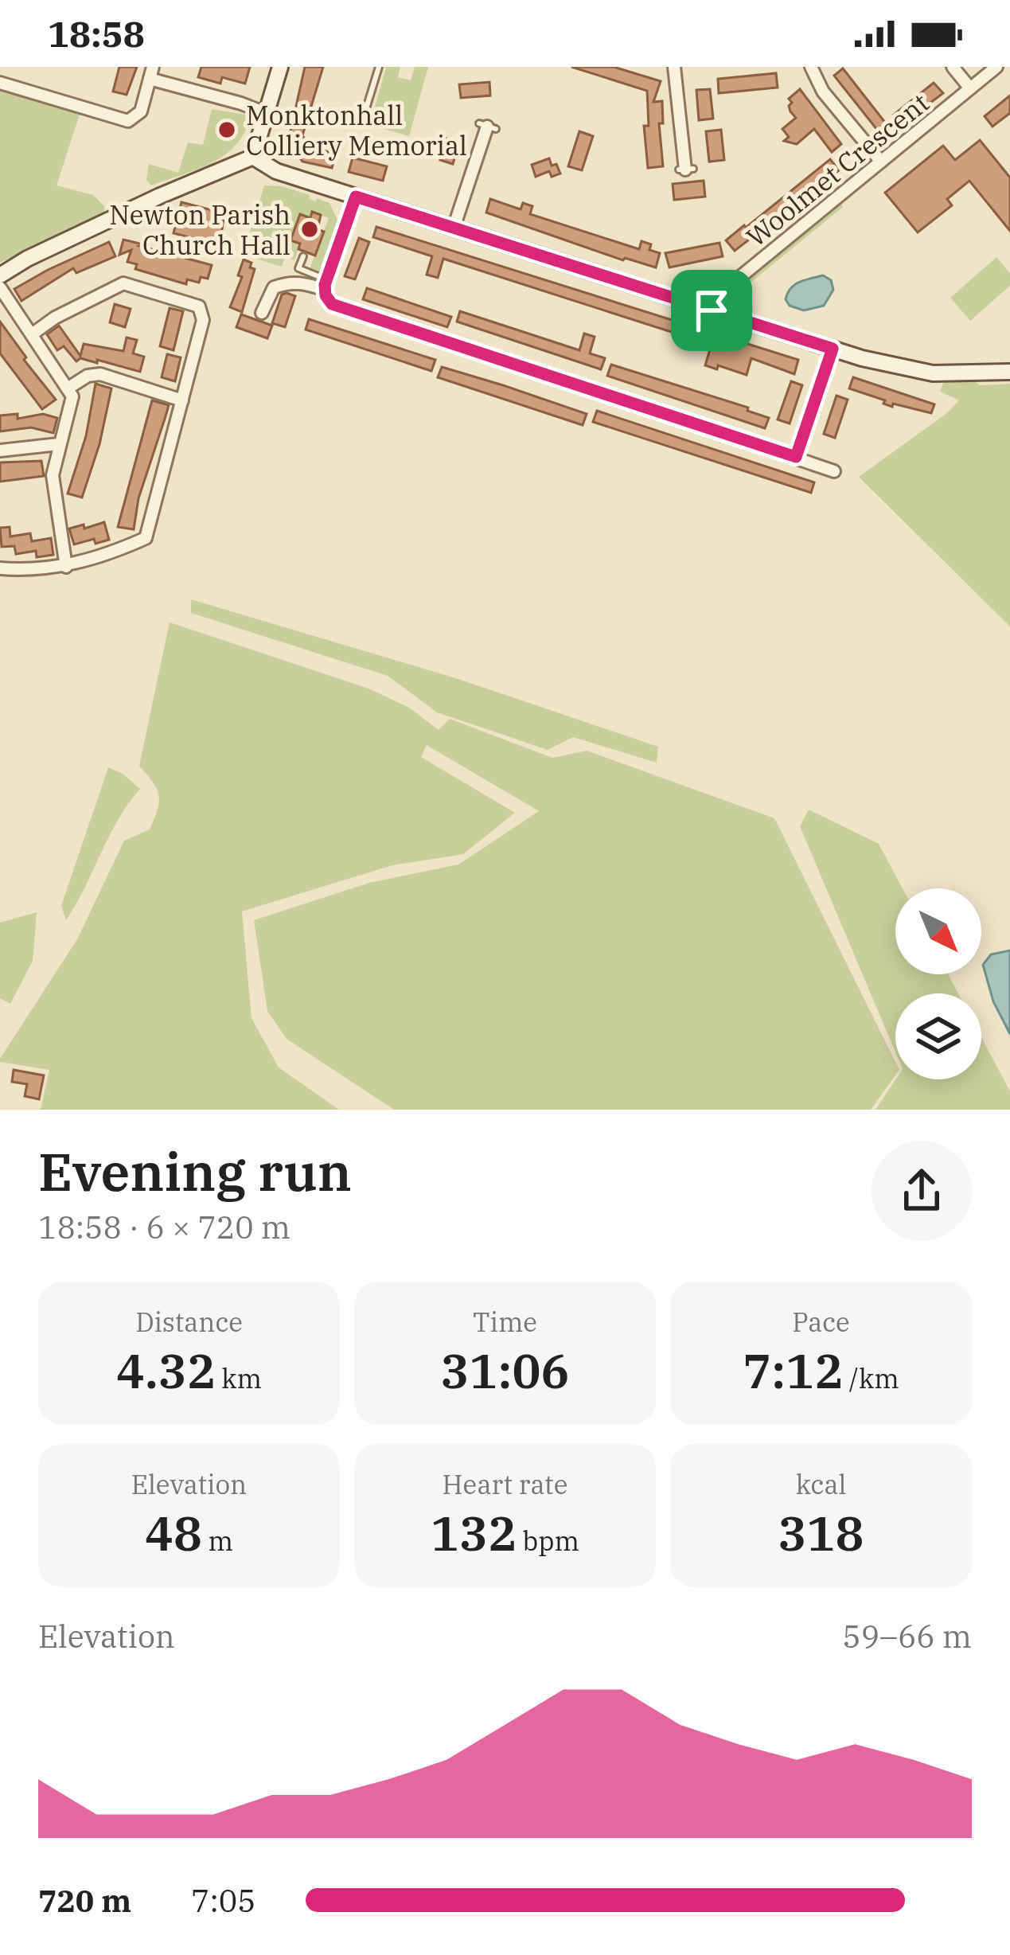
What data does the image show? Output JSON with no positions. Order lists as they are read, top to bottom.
{
  "streets": {
    "street": ["Woolmet Crescent"]
  },
  "places": ["Monktonhall Colliery Memorial", "Newton Parish Church Hall"],
  "north": "bottom right",
  "page": {
    "status": "18:58",
    "heading": ["Evening run", "18:58 · 6 × 720 m"],
    "stats": [
      ["Distance", "4.32 km"],
      ["Time", "31:06"],
      ["Pace", "7:12 /km"],
      ["Elevation", "48 m"],
      ["Heart rate", "132 bpm"],
      ["kcal", "318"]
    ],
    "chart": ["Elevation", "59–66 m"],
    "list": [
      {
        "name": "720 m",
        "note": "7:05"
      }
    ]
  }
}
